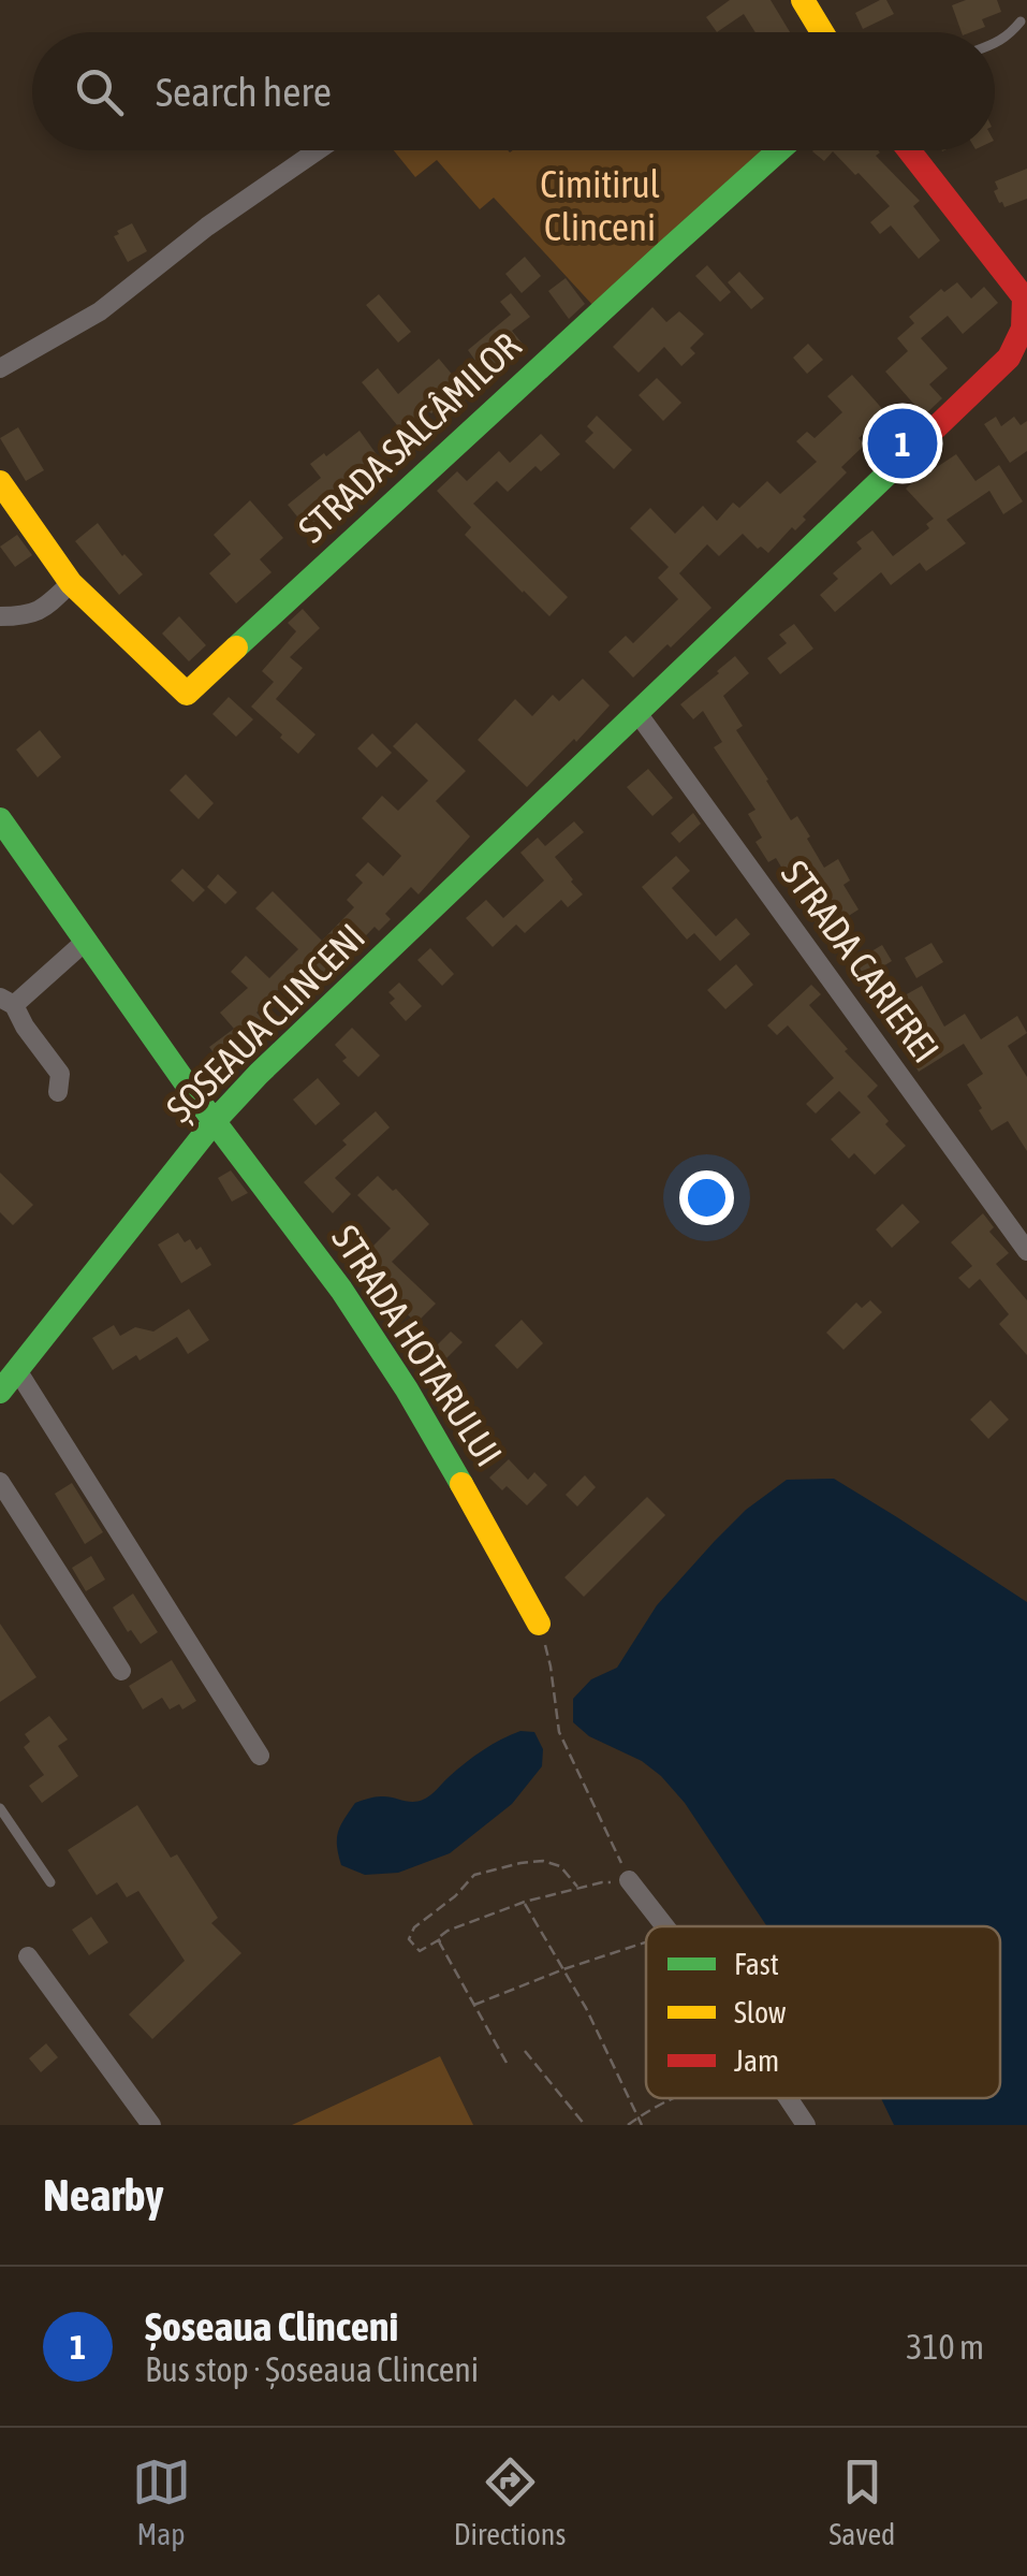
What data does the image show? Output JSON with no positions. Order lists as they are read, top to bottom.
{
  "streets": {
    "street": [
      "STRADA SALCÂMILOR",
      "STRADA CARIEREI",
      "ȘOSEAUA CLINCENI",
      "STRADA HOTARULUI"
    ]
  },
  "crossings": [
    ["STRADA CARIEREI", "ȘOSEAUA CLINCENI"],
    ["ȘOSEAUA CLINCENI", "STRADA HOTARULUI"]
  ],
  "parks": ["Cimitirul Clinceni"],
  "legend": ["Fast", "Slow", "Jam"],
  "page": {
    "search": "Search here",
    "pins": "1",
    "heading": "Nearby",
    "list": [
      {
        "mark": "1",
        "name": "Șoseaua Clinceni",
        "note": "Bus stop · Șoseaua Clinceni",
        "value": "310 m"
      }
    ],
    "nav": ["Map", "Directions", "Saved"]
  }
}
